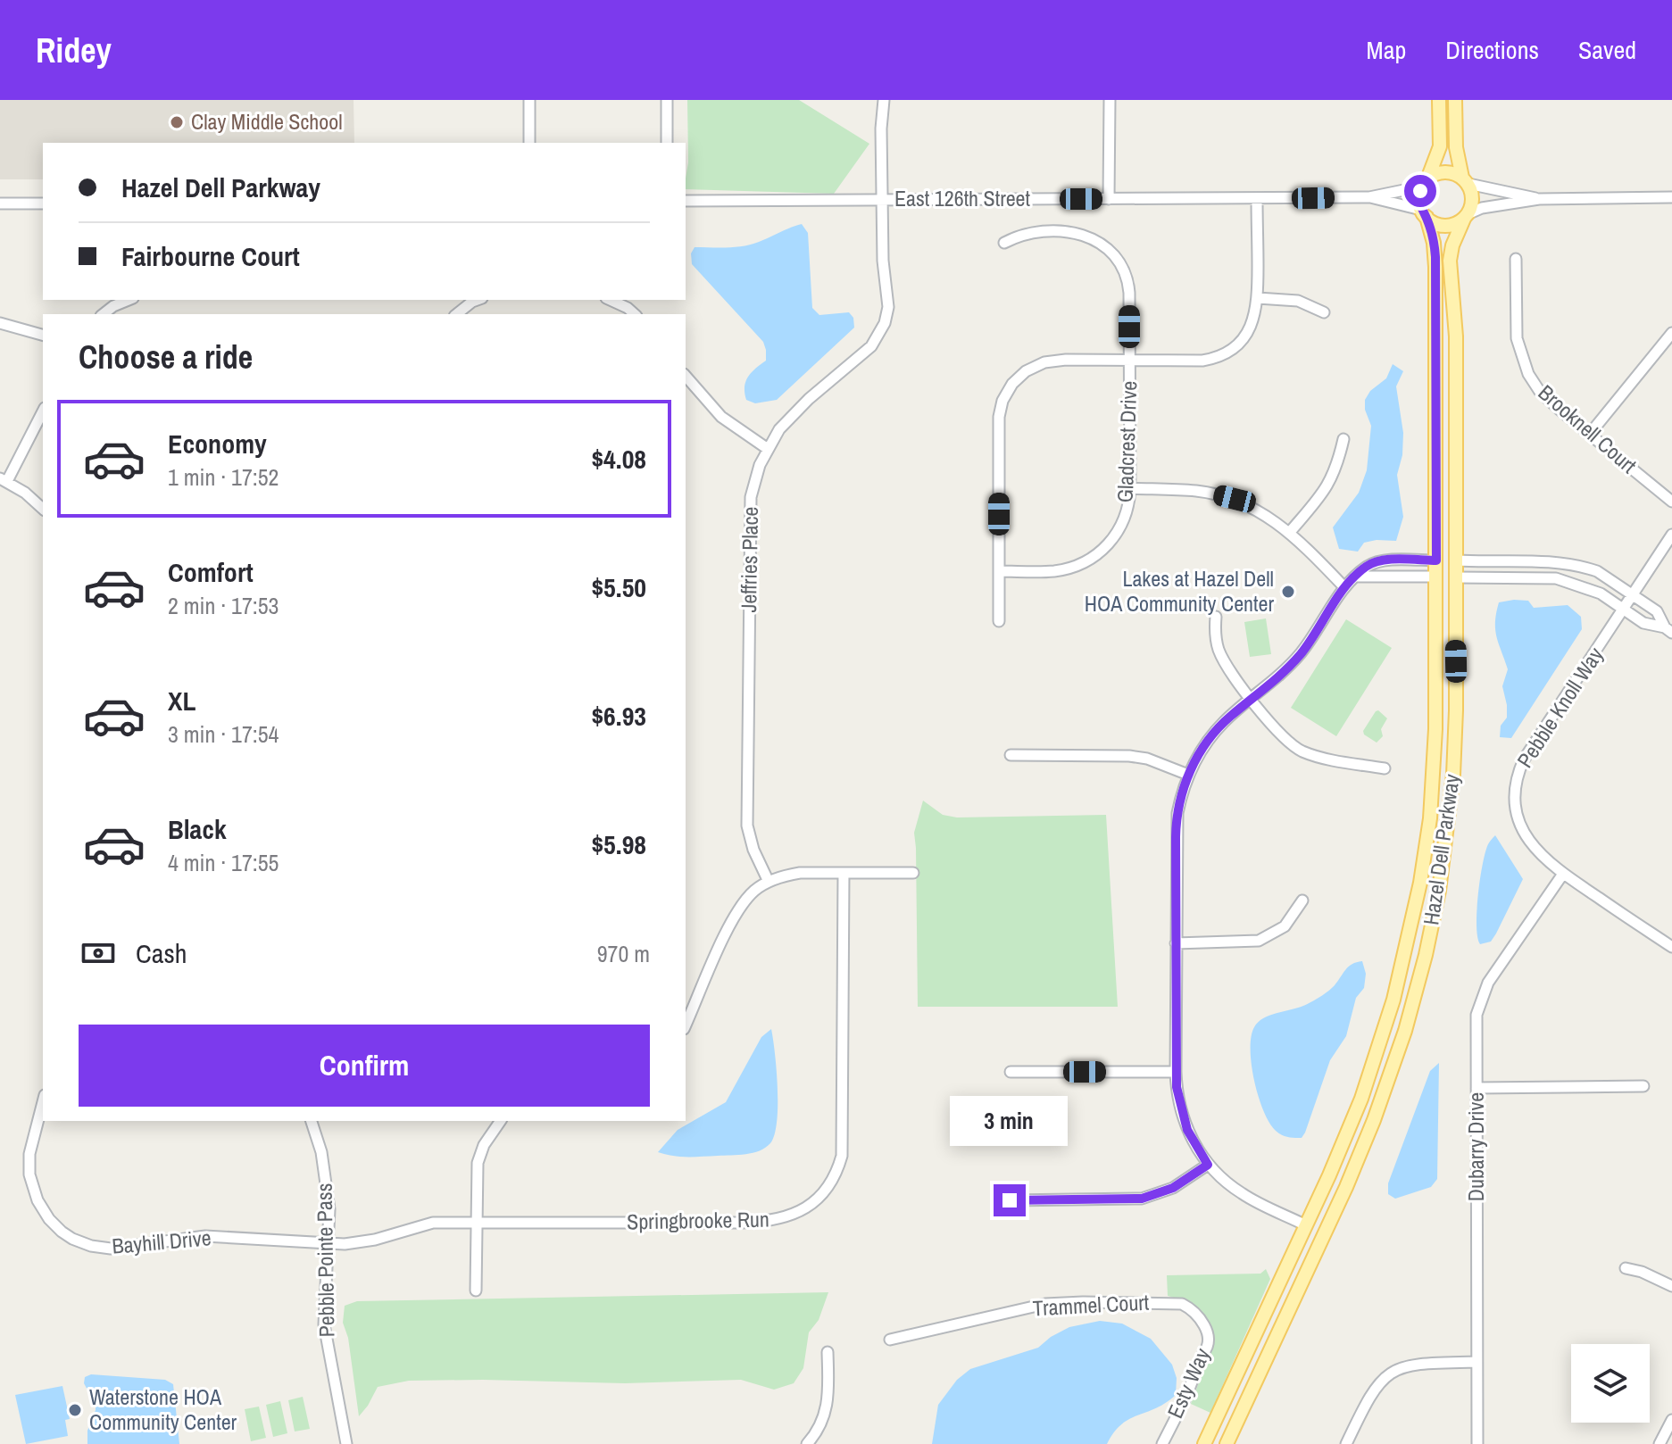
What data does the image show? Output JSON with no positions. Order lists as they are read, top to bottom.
{
  "streets": {
    "main road": ["Hazel Dell Parkway"],
    "street": [
      "East 126th Street",
      "Brooknell Court",
      "Gladcrest Drive",
      "Jeffries Place",
      "Pebble Knoll Way",
      "Dubarry Drive",
      "Springbrooke Run",
      "Bayhill Drive",
      "Pebble Pointe Pass",
      "Trammel Court",
      "Esty Way"
    ]
  },
  "crossings": [
    ["East 126th Street", "Jeffries Place"],
    ["East 126th Street", "Hazel Dell Parkway"],
    ["Pebble Knoll Way", "Dubarry Drive"],
    ["Springbrooke Run", "Bayhill Drive"],
    ["Springbrooke Run", "Pebble Pointe Pass"],
    ["Bayhill Drive", "Pebble Pointe Pass"],
    ["Trammel Court", "Esty Way"]
  ],
  "places": ["Clay Middle School", "Lakes at Hazel Dell HOA Community Center", "Waterstone HOA Community Center"],
  "page": {
    "header": "Ridey",
    "nav": ["Map", "Directions", "Saved"],
    "banner": ["Hazel Dell Parkway", "Fairbourne Court"],
    "heading": "Choose a ride",
    "list": [
      {
        "name": "Economy",
        "note": "1 min · 17:52",
        "value": "$4.08"
      },
      {
        "name": "Comfort",
        "note": "2 min · 17:53",
        "value": "$5.50"
      },
      {
        "name": "XL",
        "note": "3 min · 17:54",
        "value": "$6.93"
      },
      {
        "name": "Black",
        "note": "4 min · 17:55",
        "value": "$5.98"
      }
    ],
    "pay": ["Cash", "970 m"],
    "buttons": "Confirm",
    "bubble": "3 min"
  }
}
